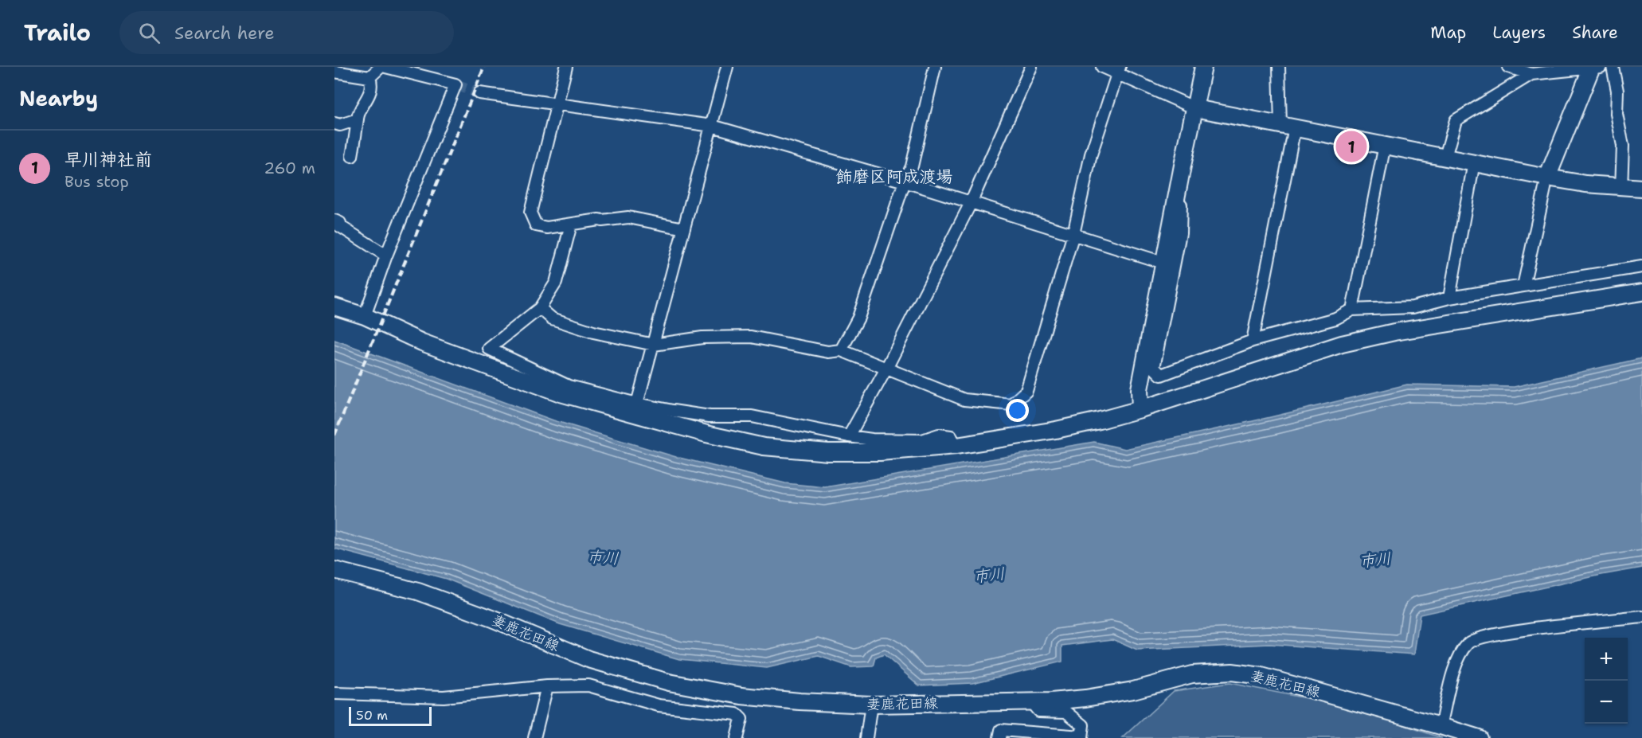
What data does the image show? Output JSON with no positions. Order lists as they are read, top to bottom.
{
  "streets": {
    "street": ["妻鹿花田線"]
  },
  "districts": ["飾磨区阿成渡場"],
  "water": ["市川"],
  "scale_bar": "50 m",
  "page": {
    "header": "Trailo",
    "search": "Search here",
    "nav": ["Map", "Layers", "Share"],
    "heading": "Nearby",
    "list": [
      {
        "mark": "1",
        "name": "早川神社前",
        "note": "Bus stop",
        "value": "260 m"
      }
    ],
    "pins": "1",
    "map_buttons": ["+", "−"],
    "scale": "50 m"
  }
}
